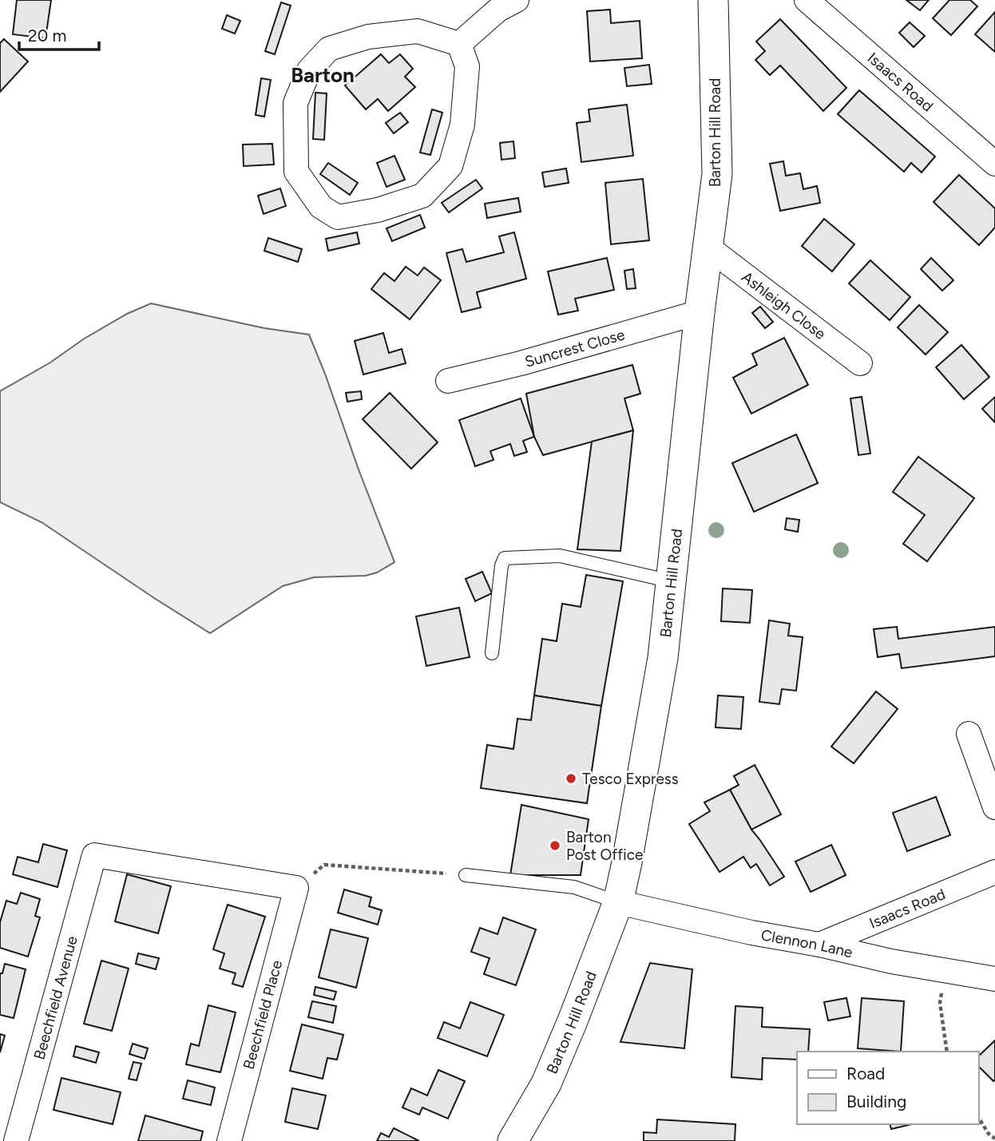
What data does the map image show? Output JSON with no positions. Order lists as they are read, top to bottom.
{
  "streets": {
    "street": [
      "Isaacs Road",
      "Barton Hill Road",
      "Ashleigh Close",
      "Suncrest Close",
      "Clennon Lane",
      "Beechfield Avenue",
      "Beechfield Place"
    ]
  },
  "crossings": [
    ["Isaacs Road", "Clennon Lane"],
    ["Barton Hill Road", "Ashleigh Close"],
    ["Barton Hill Road", "Suncrest Close"],
    ["Barton Hill Road", "Clennon Lane"],
    ["Beechfield Avenue", "Beechfield Place"]
  ],
  "districts": ["Barton"],
  "places": ["Tesco Express", "Barton Post Office"],
  "legend": ["Road", "Building"],
  "scale_bar": "20 m"
}
